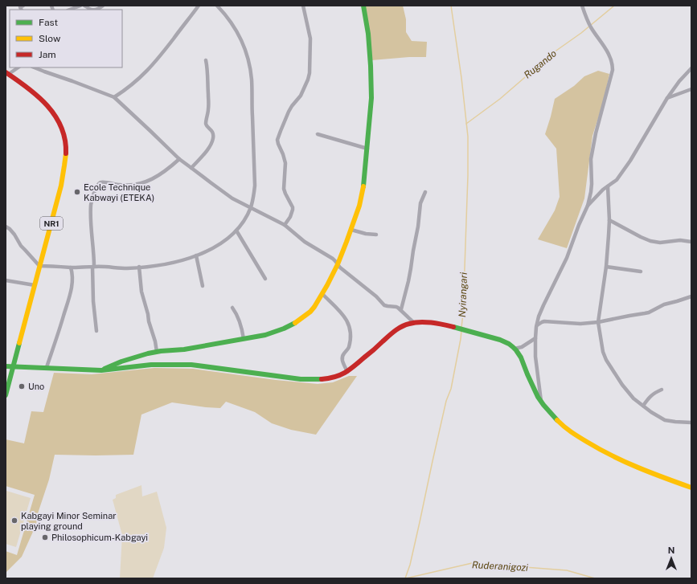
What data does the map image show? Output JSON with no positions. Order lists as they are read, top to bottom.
{
  "streets": {
    "main road": ["NR1"]
  },
  "water": ["Rugando", "Nyirangari", "Ruderanigozi"],
  "places": [
    "Ecole Technique Kabwayi (ETEKA)",
    "Uno",
    "Kabgayi Minor Seminar playing ground",
    "Philosophicum-Kabgayi"
  ],
  "legend": ["Fast", "Slow", "Jam"],
  "north": "top"
}
